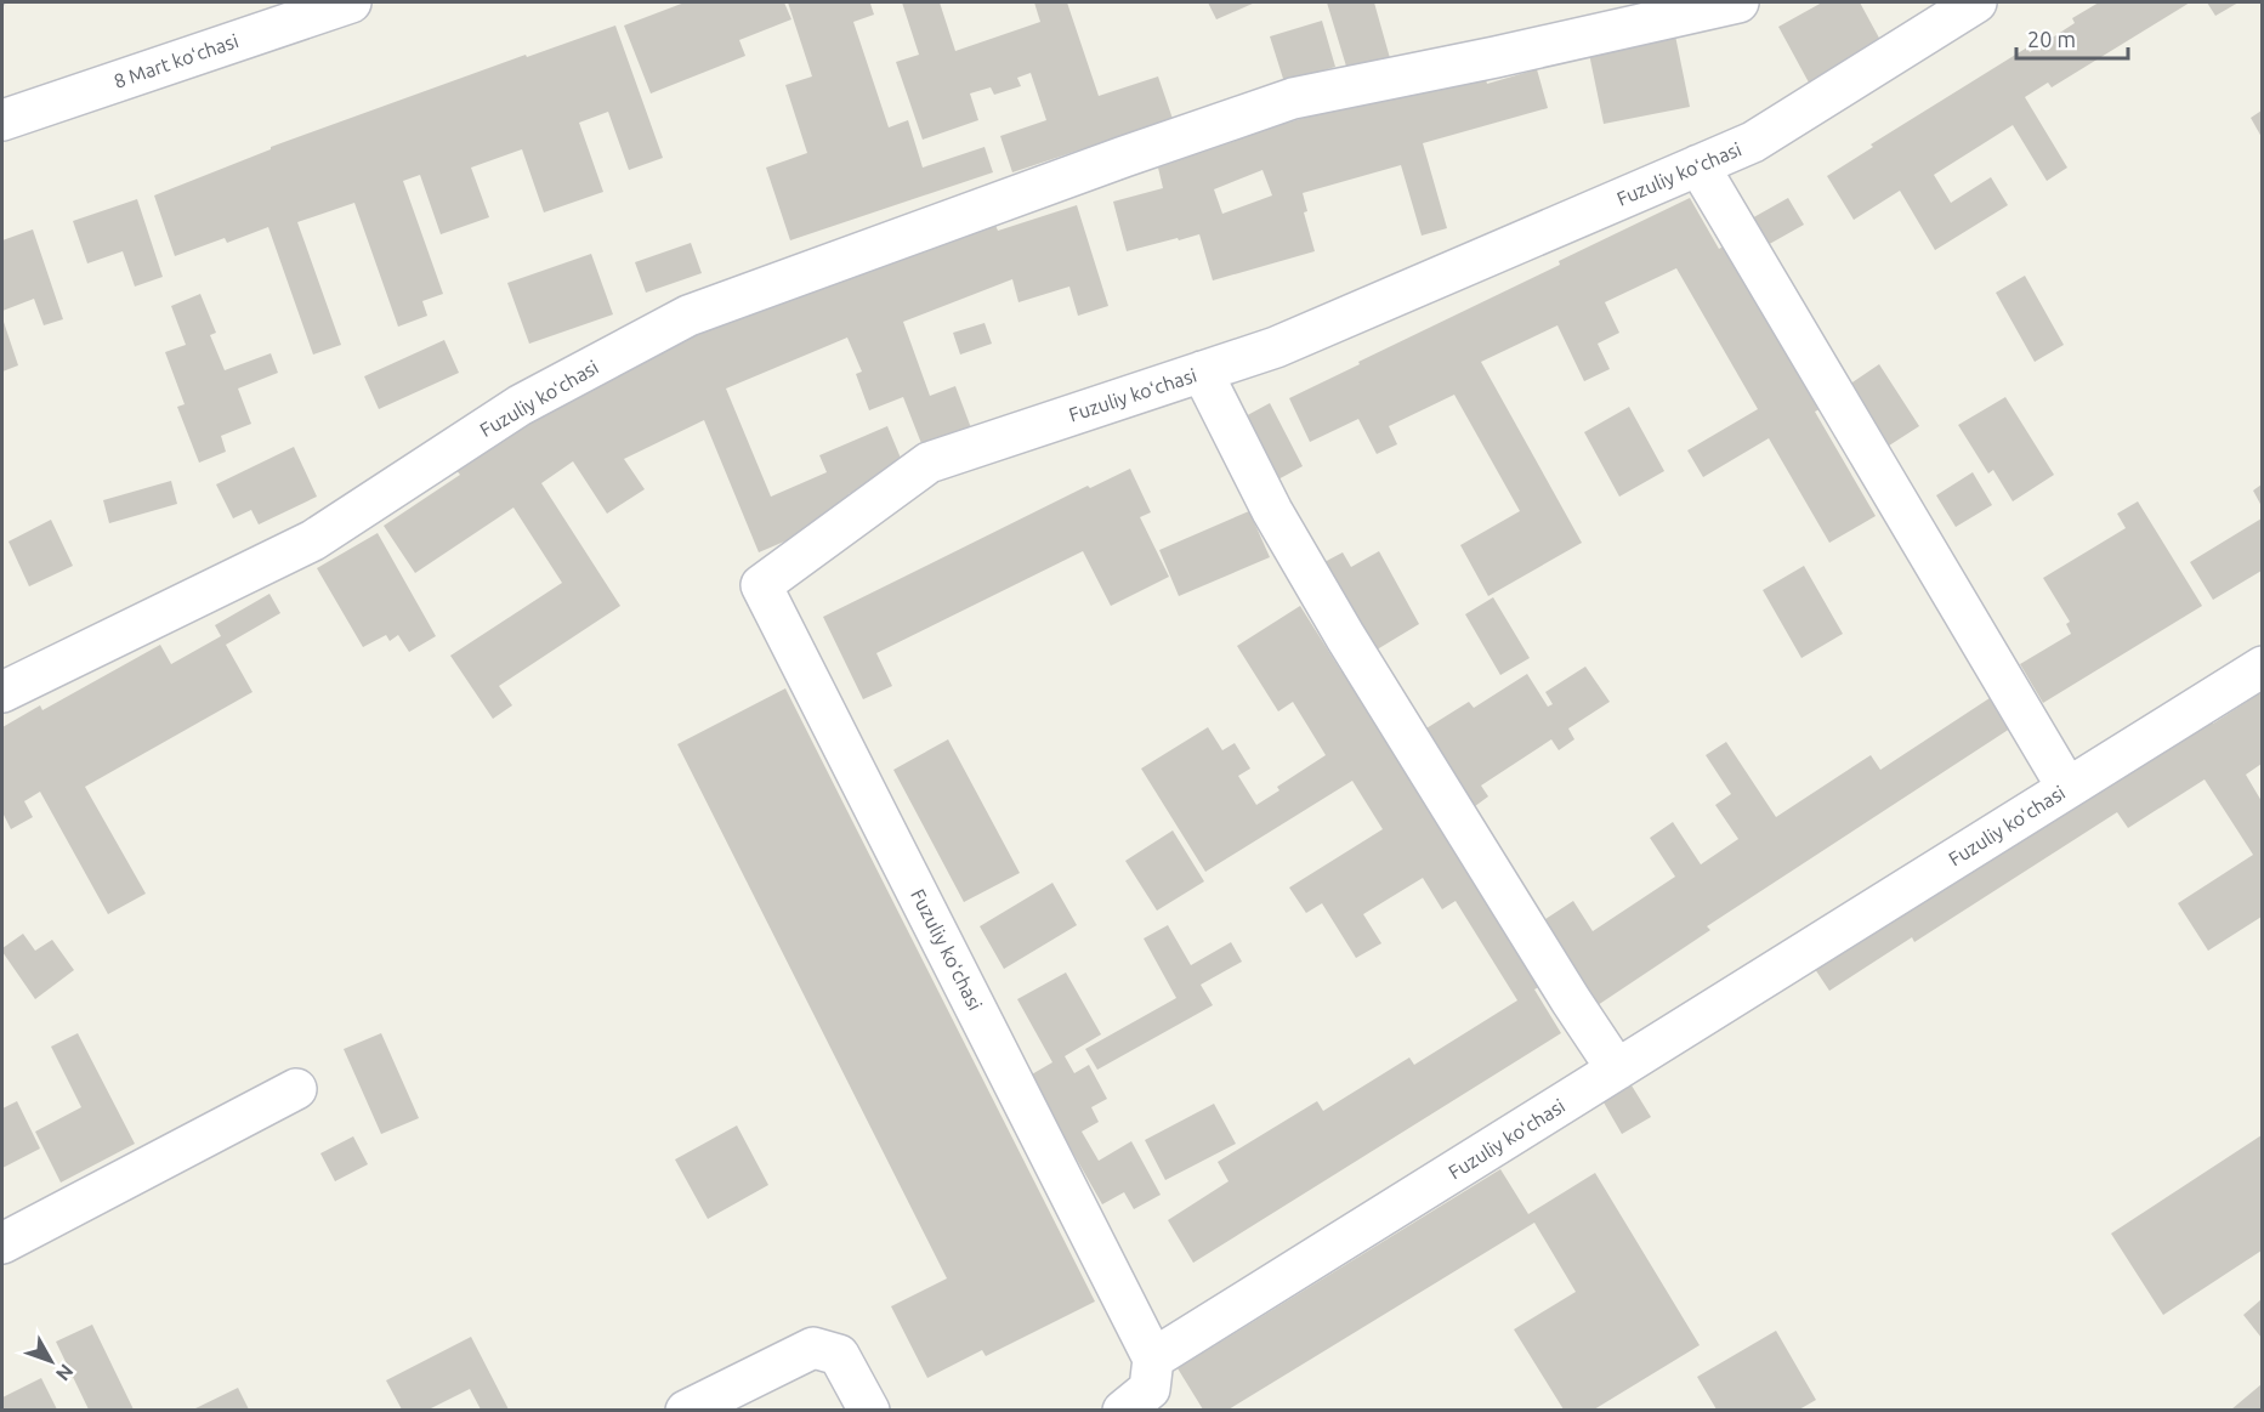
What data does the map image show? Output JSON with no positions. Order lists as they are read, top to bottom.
{
  "streets": {
    "street": ["8 Mart koʻchasi", "Fuzuliy koʻchasi"]
  },
  "scale_bar": "20 m",
  "north": "bottom right"
}
